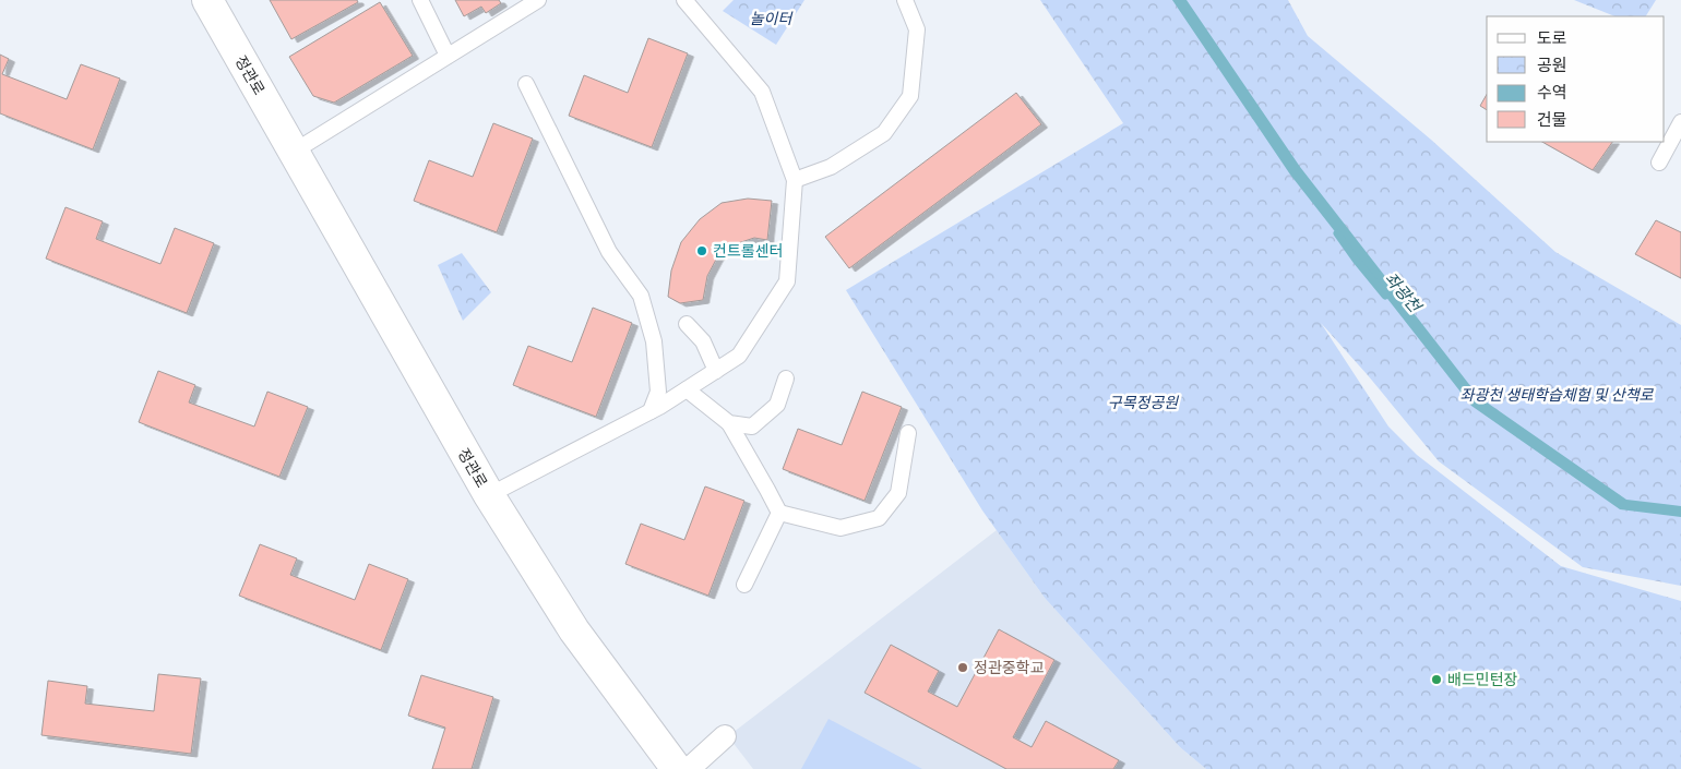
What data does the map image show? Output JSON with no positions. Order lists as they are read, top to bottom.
{
  "streets": {
    "street": ["정관로"]
  },
  "water": ["좌광천"],
  "parks": ["놀이터", "좌광천 생태학습체험 및 산책로", "구목정공원"],
  "places": ["컨트롤센터", "정관중학교", "배드민턴장"],
  "legend": [
    "도로",
    "공원",
    "수역",
    "건물"
  ]
}
